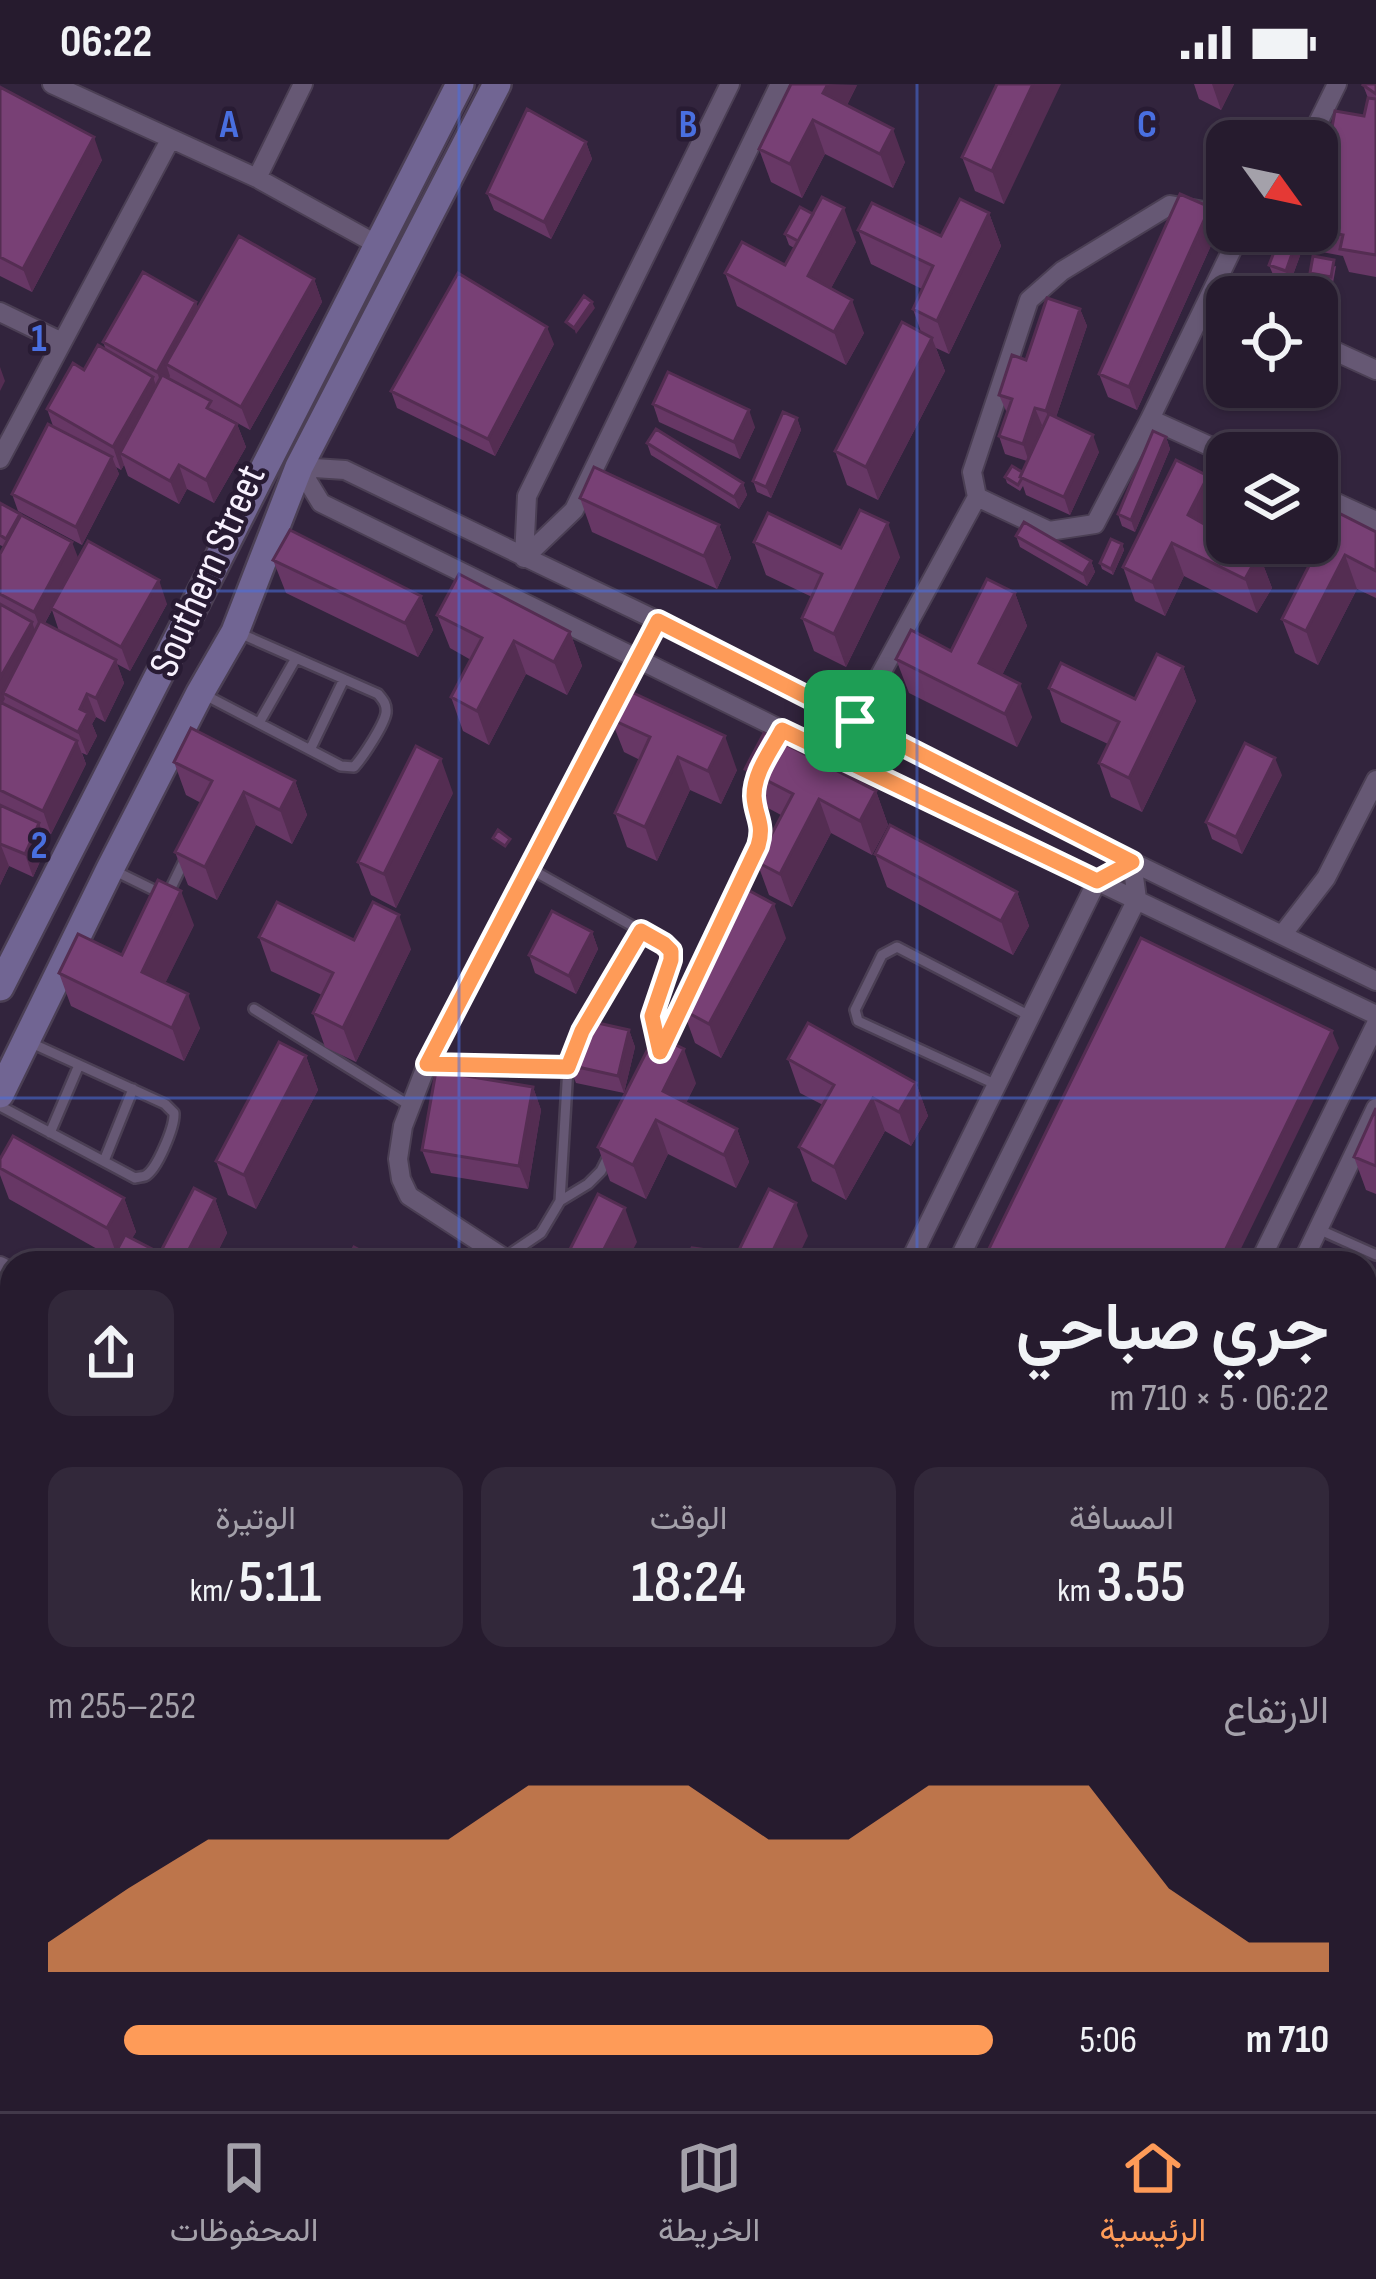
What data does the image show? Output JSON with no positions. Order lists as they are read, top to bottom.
{
  "streets": {
    "main road": ["Southern Street"]
  },
  "north": "bottom right",
  "page": {
    "status": "06:22",
    "heading": ["جري صباحي", "06:22 · 5 × 710 m"],
    "stats": [
      ["المسافة", "3.55 km"],
      ["الوقت", "18:24"],
      ["الوتيرة", "5:11 /km"]
    ],
    "chart": ["الارتفاع", "252–255 m"],
    "list": [
      {
        "name": "710 m",
        "note": "5:06"
      }
    ],
    "tabs": ["الرئيسية", "الخريطة", "المحفوظات"]
  },
  "grid": {
    "columns": ["A", "B", "C"],
    "rows": ["1", "2"]
  }
}
